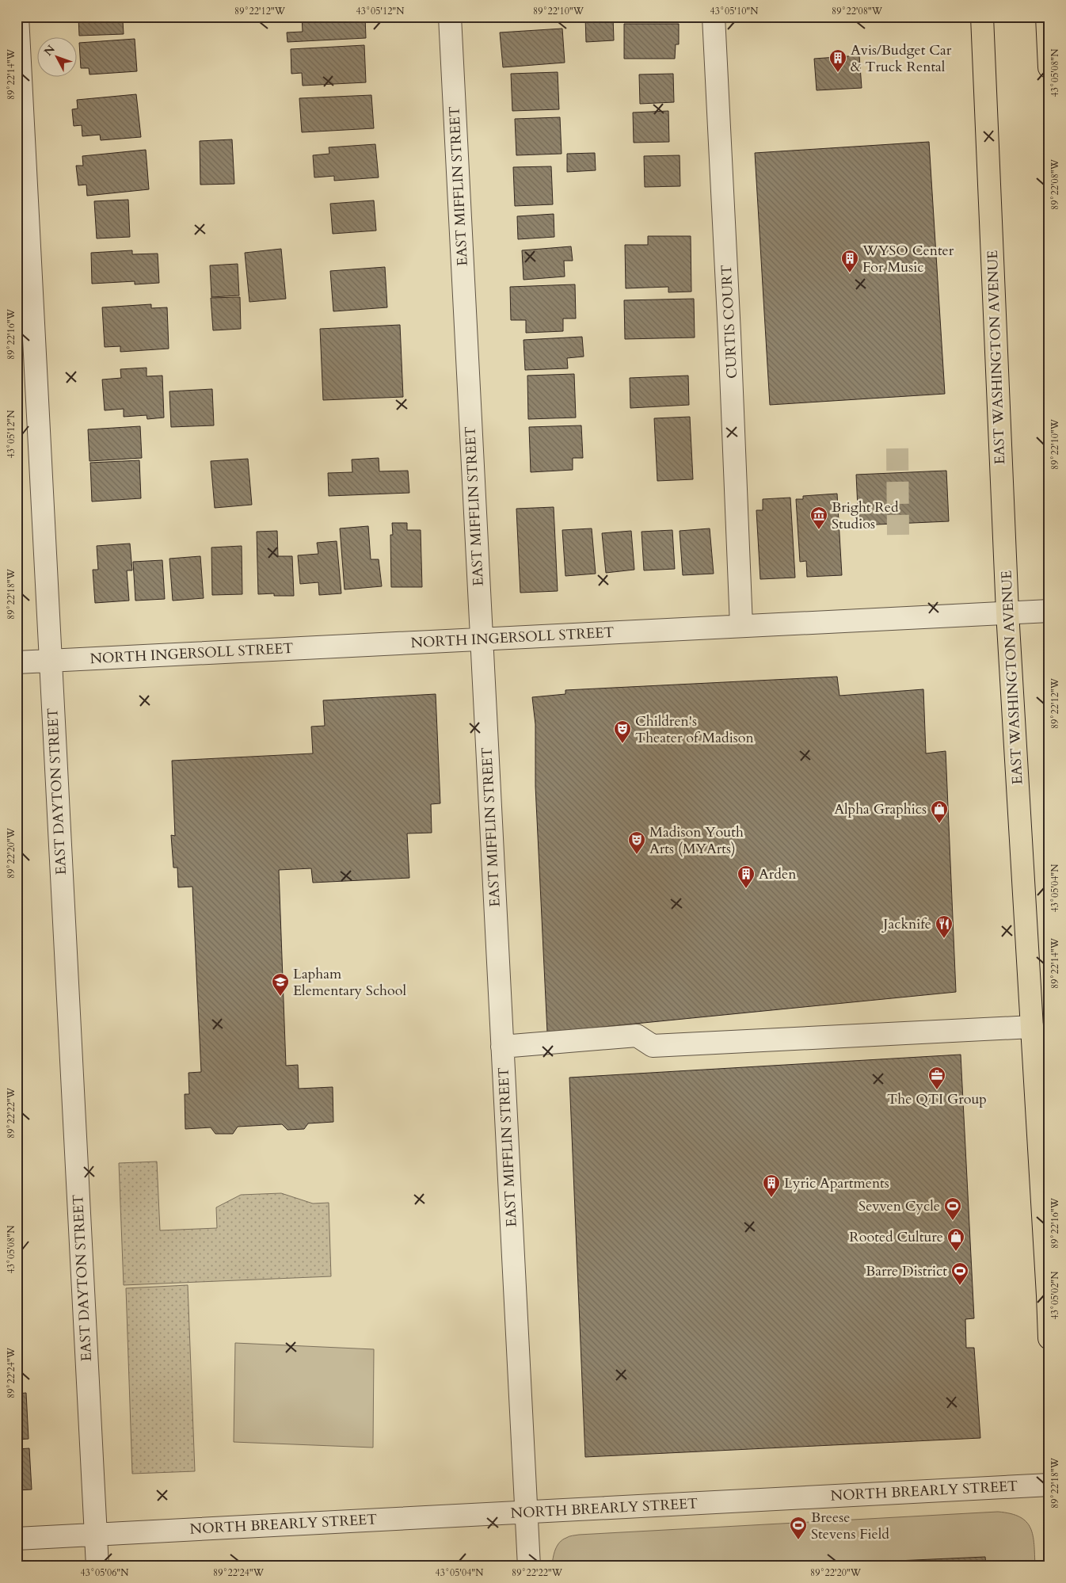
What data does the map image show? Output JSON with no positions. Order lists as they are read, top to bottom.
{
  "streets": {
    "main road": ["EAST WASHINGTON AVENUE"],
    "street": [
      "EAST MIFFLIN STREET",
      "CURTIS COURT",
      "NORTH INGERSOLL STREET",
      "EAST DAYTON STREET",
      "NORTH BREARLY STREET"
    ]
  },
  "crossings": [
    ["EAST MIFFLIN STREET", "NORTH INGERSOLL STREET"],
    ["EAST MIFFLIN STREET", "NORTH BREARLY STREET"],
    ["CURTIS COURT", "NORTH INGERSOLL STREET"],
    ["EAST WASHINGTON AVENUE", "NORTH INGERSOLL STREET"],
    ["NORTH INGERSOLL STREET", "EAST DAYTON STREET"],
    ["EAST DAYTON STREET", "NORTH BREARLY STREET"]
  ],
  "places": {
    "building": [
      "Avis/Budget Car & Truck Rental",
      "WYSO Center For Music",
      "Arden",
      "Lyric Apartments"
    ],
    "museum": ["Bright Red Studios"],
    "theatre": ["Children's Theater of Madison", "Madison Youth Arts (MYArts)"],
    "shop": ["Alpha Graphics", "Rooted Culture"],
    "restaurant": ["Jacknife"],
    "school or university": ["Lapham Elementary School"],
    "office": ["The QTI Group"],
    "sports": ["Sevven Cycle", "Barre District", "Breese Stevens Field"]
  },
  "north": "top left",
  "coordinates": [
    "89°22'12\"W",
    "43°05'12\"N",
    "89°22'10\"W",
    "43°05'10\"N",
    "89°22'08\"W",
    "43°05'08\"N",
    "89°22'14\"W",
    "89°22'16\"W",
    "89°22'18\"W",
    "89°22'20\"W",
    "43°05'04\"N",
    "89°22'22\"W",
    "43°05'02\"N",
    "89°22'24\"W",
    "43°05'06\"N"
  ]
}
